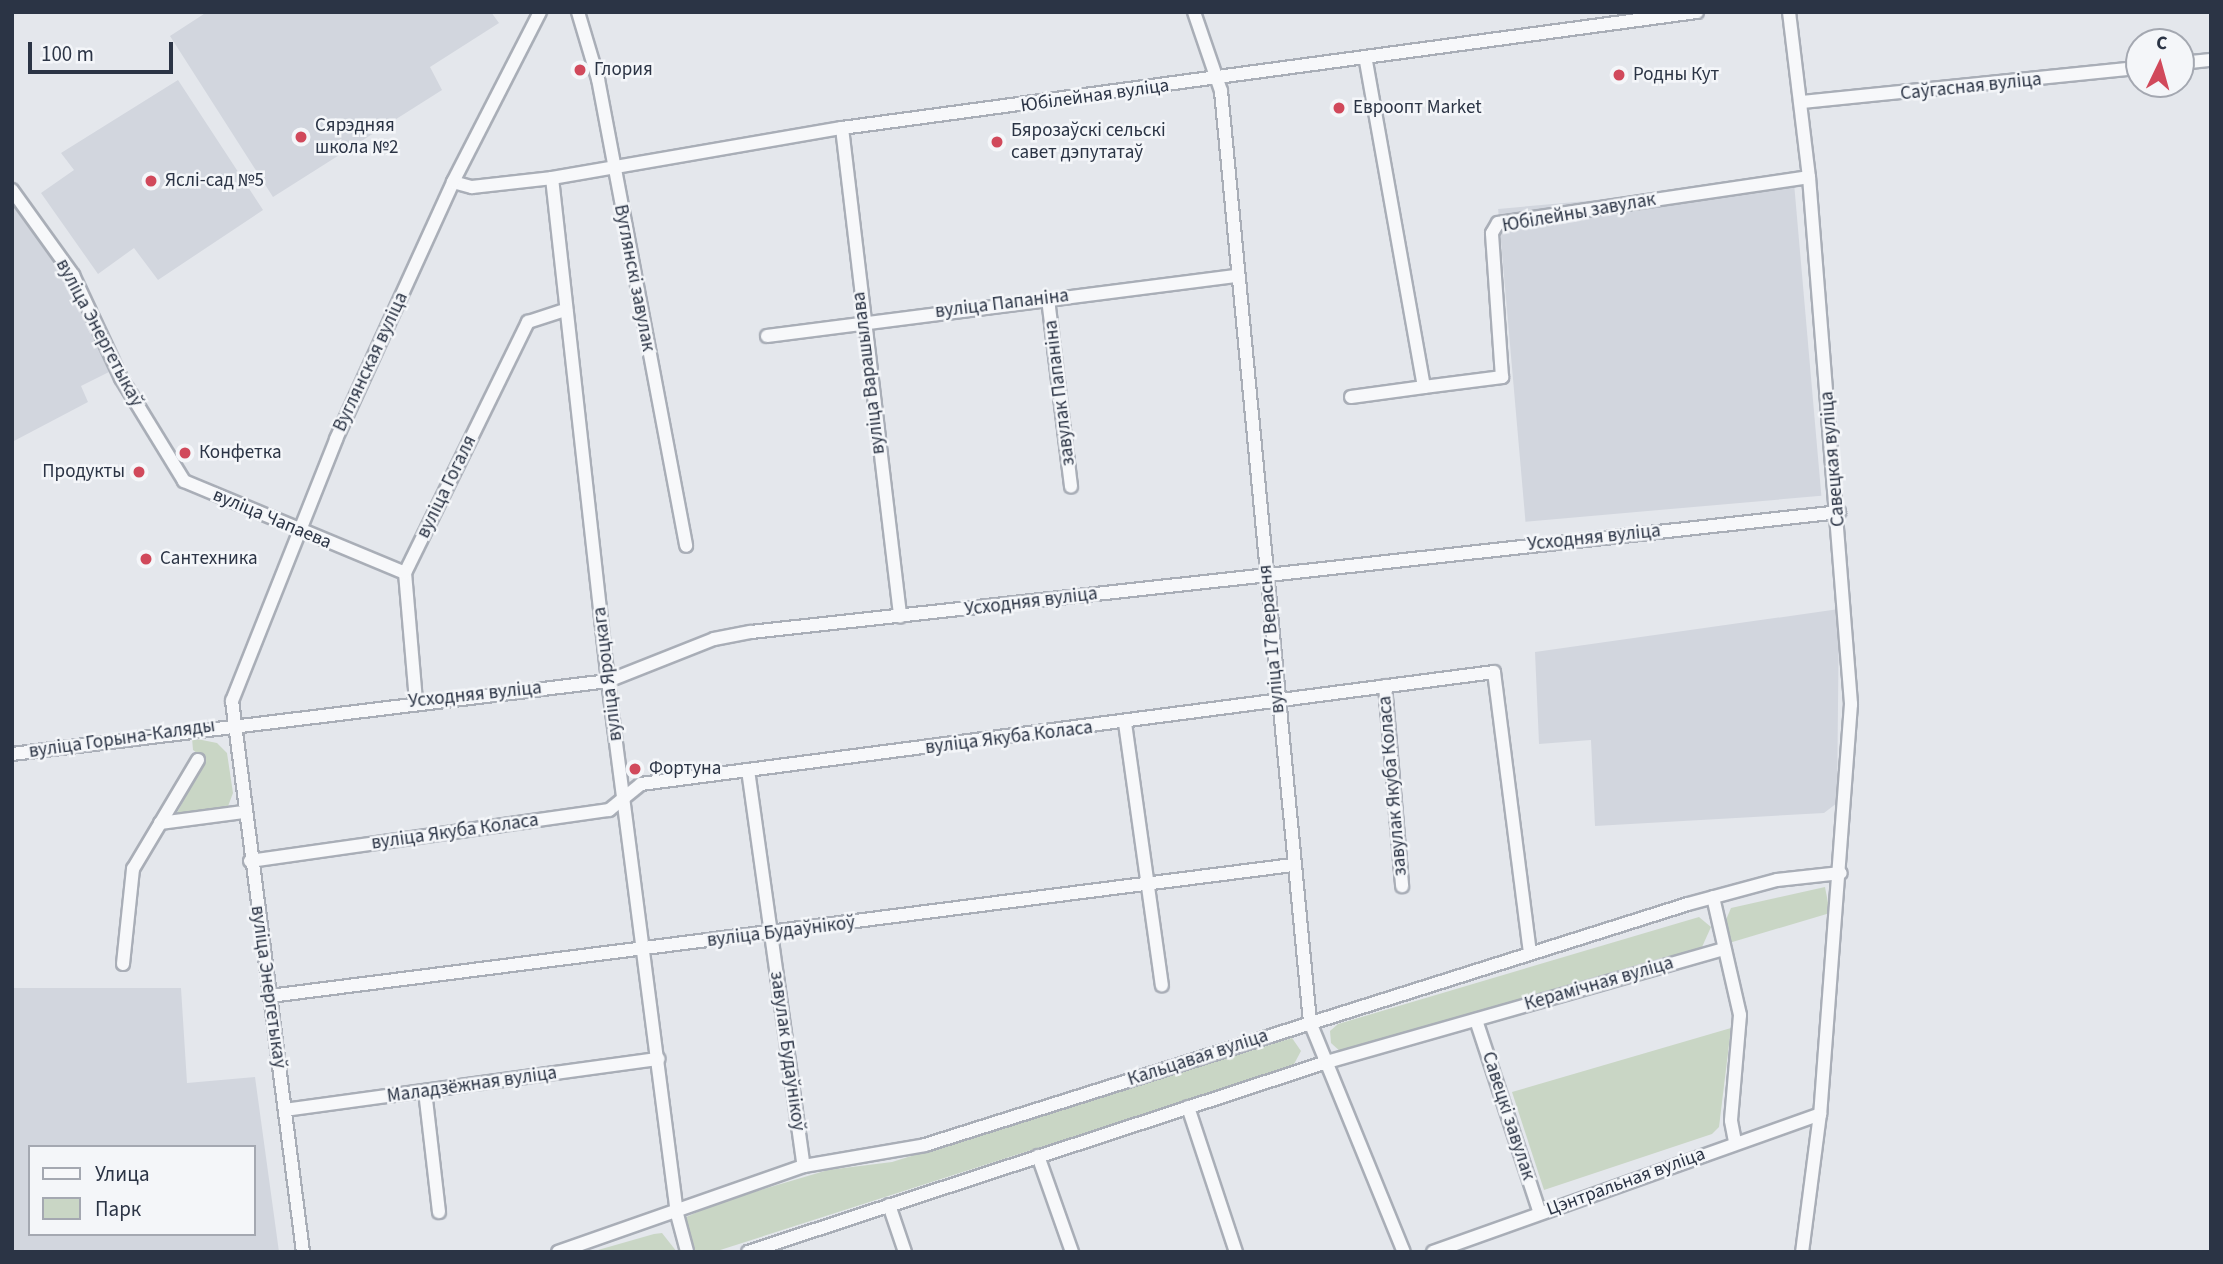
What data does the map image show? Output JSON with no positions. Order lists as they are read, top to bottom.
{
  "streets": {
    "street": [
      "Саўгасная вуліца",
      "Юбілейная вуліца",
      "Юбілейны завулак",
      "Вуглянскі завулак",
      "вуліца Папаніна",
      "вуліца Энергетыкаў",
      "Вуглянская вуліца",
      "вуліца Варашылава",
      "завулак Папаніна",
      "Савецкая вуліца",
      "вуліца Гогаля",
      "вуліца Чапаева",
      "Усходняя вуліца",
      "вуліца 17 Верасня",
      "вуліца Яроцкага",
      "вуліца Якуба Коласа",
      "вуліца Горына-Каляды",
      "завулак Якуба Коласа",
      "вуліца Будаўнікоў",
      "Керамічная вуліца",
      "завулак Будаўнікоў",
      "Кальцавая вуліца",
      "Маладзёжная вуліца",
      "Савецкі завулак",
      "Цэнтральная вуліца"
    ]
  },
  "crossings": [
    ["Саўгасная вуліца", "Савецкая вуліца"],
    ["Юбілейная вуліца", "Вуглянскі завулак"],
    ["Юбілейная вуліца", "Вуглянская вуліца"],
    ["Юбілейная вуліца", "вуліца Варашылава"],
    ["Юбілейная вуліца", "вуліца 17 Верасня"],
    ["Юбілейная вуліца", "вуліца Яроцкага"],
    ["Юбілейны завулак", "Савецкая вуліца"],
    ["вуліца Папаніна", "вуліца Варашылава"],
    ["вуліца Папаніна", "завулак Папаніна"],
    ["вуліца Папаніна", "вуліца 17 Верасня"],
    ["вуліца Энергетыкаў", "Вуглянская вуліца"],
    ["вуліца Энергетыкаў", "вуліца Чапаева"],
    ["вуліца Энергетыкаў", "Усходняя вуліца"],
    ["вуліца Энергетыкаў", "вуліца Якуба Коласа"],
    ["вуліца Энергетыкаў", "вуліца Горына-Каляды"],
    ["вуліца Энергетыкаў", "вуліца Будаўнікоў"],
    ["вуліца Энергетыкаў", "Маладзёжная вуліца"],
    ["Вуглянская вуліца", "вуліца Чапаева"],
    ["Вуглянская вуліца", "Усходняя вуліца"],
    ["Вуглянская вуліца", "вуліца Горына-Каляды"],
    ["вуліца Варашылава", "Усходняя вуліца"],
    ["Савецкая вуліца", "Усходняя вуліца"],
    ["Савецкая вуліца", "Кальцавая вуліца"],
    ["Савецкая вуліца", "Цэнтральная вуліца"],
    ["вуліца Гогаля", "вуліца Чапаева"],
    ["вуліца Гогаля", "вуліца Яроцкага"],
    ["Усходняя вуліца", "вуліца 17 Верасня"],
    ["Усходняя вуліца", "вуліца Яроцкага"],
    ["Усходняя вуліца", "вуліца Горына-Каляды"],
    ["вуліца 17 Верасня", "вуліца Якуба Коласа"],
    ["вуліца 17 Верасня", "вуліца Будаўнікоў"],
    ["вуліца 17 Верасня", "Керамічная вуліца"],
    ["вуліца 17 Верасня", "Кальцавая вуліца"],
    ["вуліца Яроцкага", "вуліца Якуба Коласа"],
    ["вуліца Яроцкага", "вуліца Будаўнікоў"],
    ["вуліца Яроцкага", "Кальцавая вуліца"],
    ["вуліца Яроцкага", "Маладзёжная вуліца"],
    ["вуліца Якуба Коласа", "завулак Якуба Коласа"],
    ["вуліца Якуба Коласа", "завулак Будаўнікоў"],
    ["вуліца Якуба Коласа", "Кальцавая вуліца"],
    ["вуліца Будаўнікоў", "завулак Будаўнікоў"],
    ["Керамічная вуліца", "Савецкі завулак"],
    ["завулак Будаўнікоў", "Кальцавая вуліца"],
    ["Савецкі завулак", "Цэнтральная вуліца"]
  ],
  "places": [
    "Глория",
    "Родны Кут",
    "Евроопт Market",
    "Сярэдняя школа №2",
    "Бярозаўскі сельскі савет дэпутатаў",
    "Яслі-сад №5",
    "Конфетка",
    "Продукты",
    "Сантехника",
    "Фортуна"
  ],
  "legend": ["Улица", "Парк"],
  "scale_bar": "100 m",
  "north": "top"
}
